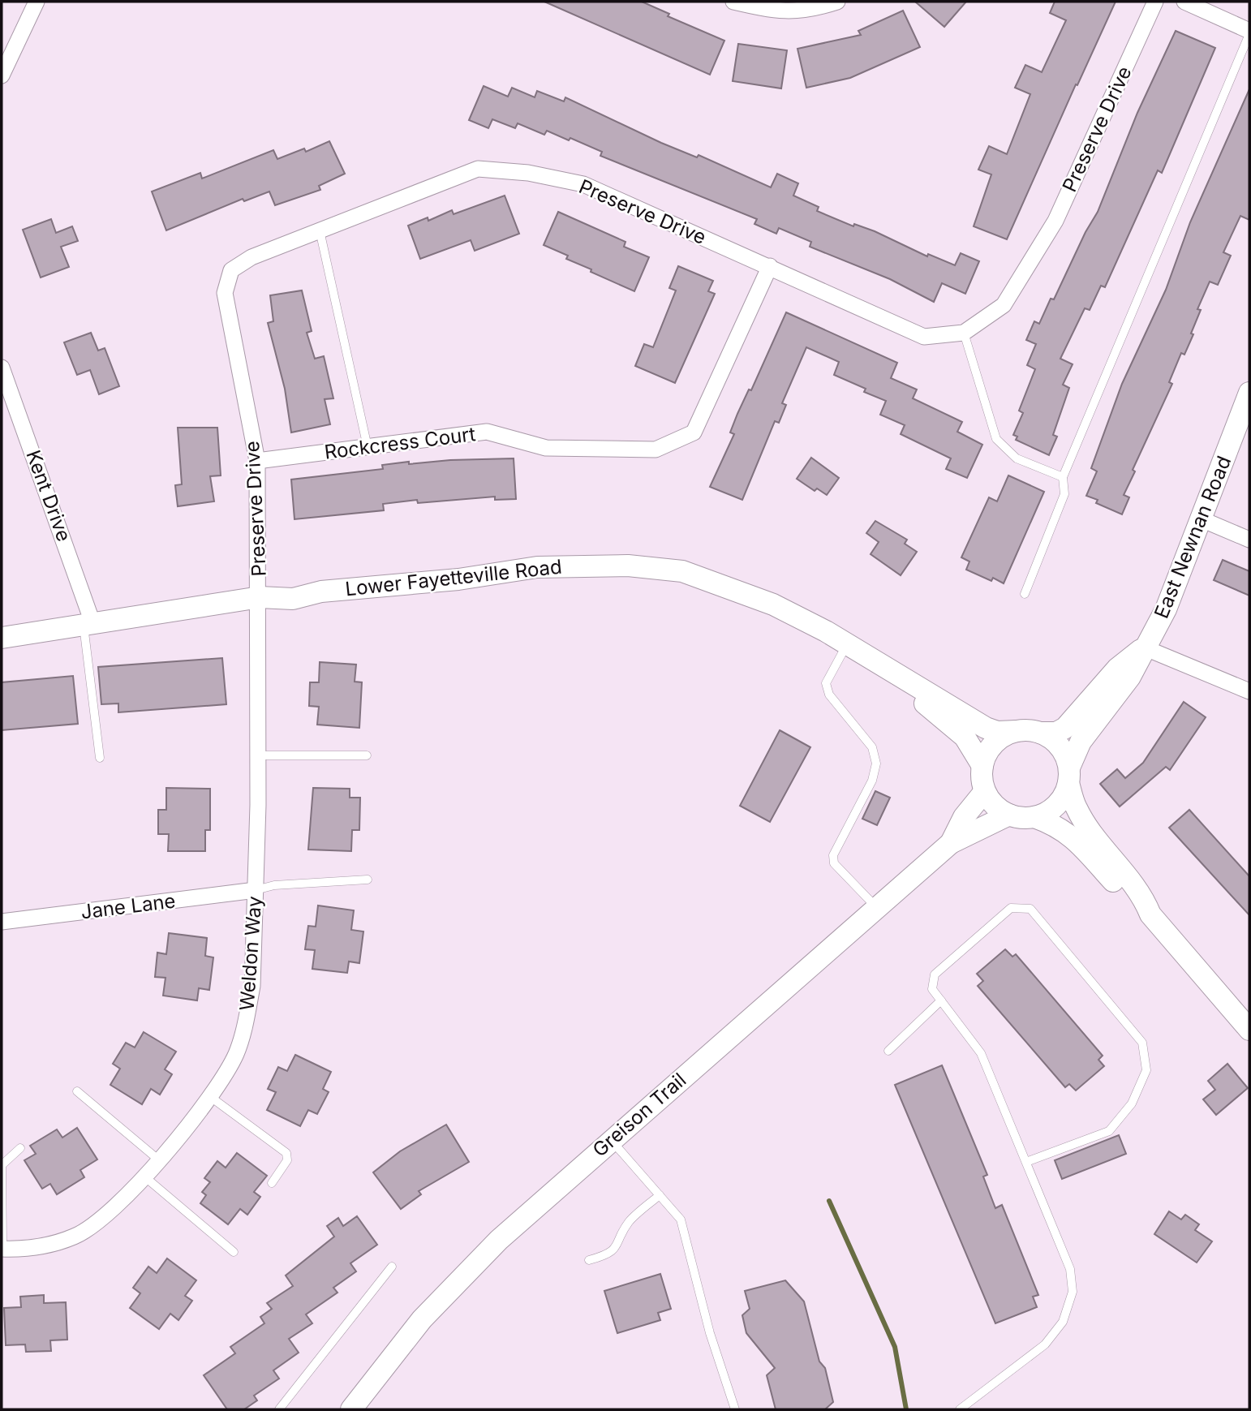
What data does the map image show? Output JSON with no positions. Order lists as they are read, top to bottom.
{
  "streets": {
    "street": [
      "Preserve Drive",
      "Rockcress Court",
      "Kent Drive",
      "East Newnan Road",
      "Lower Fayetteville Road",
      "Jane Lane",
      "Weldon Way",
      "Greison Trail"
    ]
  },
  "crossings": [
    ["Preserve Drive", "Rockcress Court"],
    ["Preserve Drive", "Lower Fayetteville Road"],
    ["Preserve Drive", "Weldon Way"],
    ["Kent Drive", "Lower Fayetteville Road"],
    ["East Newnan Road", "Lower Fayetteville Road"],
    ["East Newnan Road", "Greison Trail"],
    ["Lower Fayetteville Road", "Weldon Way"],
    ["Lower Fayetteville Road", "Greison Trail"],
    ["Jane Lane", "Weldon Way"]
  ]
}
